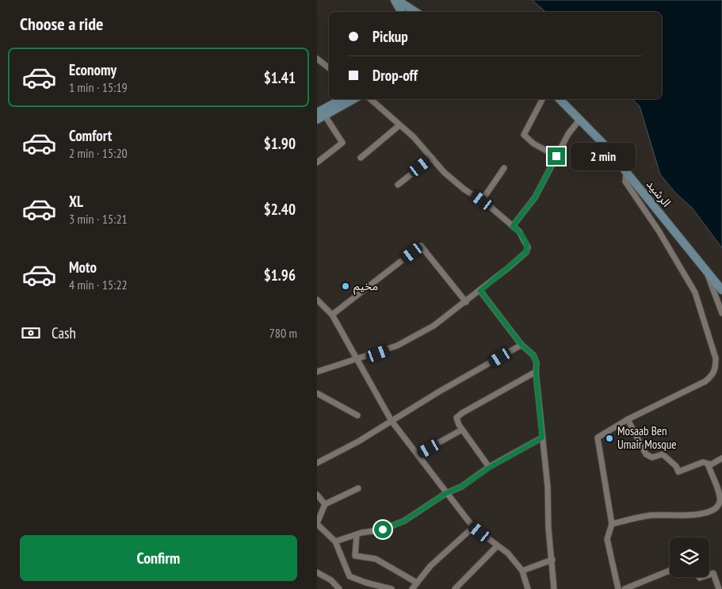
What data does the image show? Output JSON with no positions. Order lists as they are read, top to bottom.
{
  "streets": {
    "main road": ["الرشيد"]
  },
  "places": ["مخيم", "Mosaab Ben Umair Mosque"],
  "page": {
    "heading": "Choose a ride",
    "banner": ["Pickup", "Drop-off"],
    "list": [
      {
        "name": "Economy",
        "note": "1 min · 15:19",
        "value": "$1.41"
      },
      {
        "name": "Comfort",
        "note": "2 min · 15:20",
        "value": "$1.90"
      },
      {
        "name": "XL",
        "note": "3 min · 15:21",
        "value": "$2.40"
      },
      {
        "name": "Moto",
        "note": "4 min · 15:22",
        "value": "$1.96"
      }
    ],
    "bubble": "2 min",
    "pay": ["Cash", "780 m"],
    "buttons": "Confirm"
  }
}
